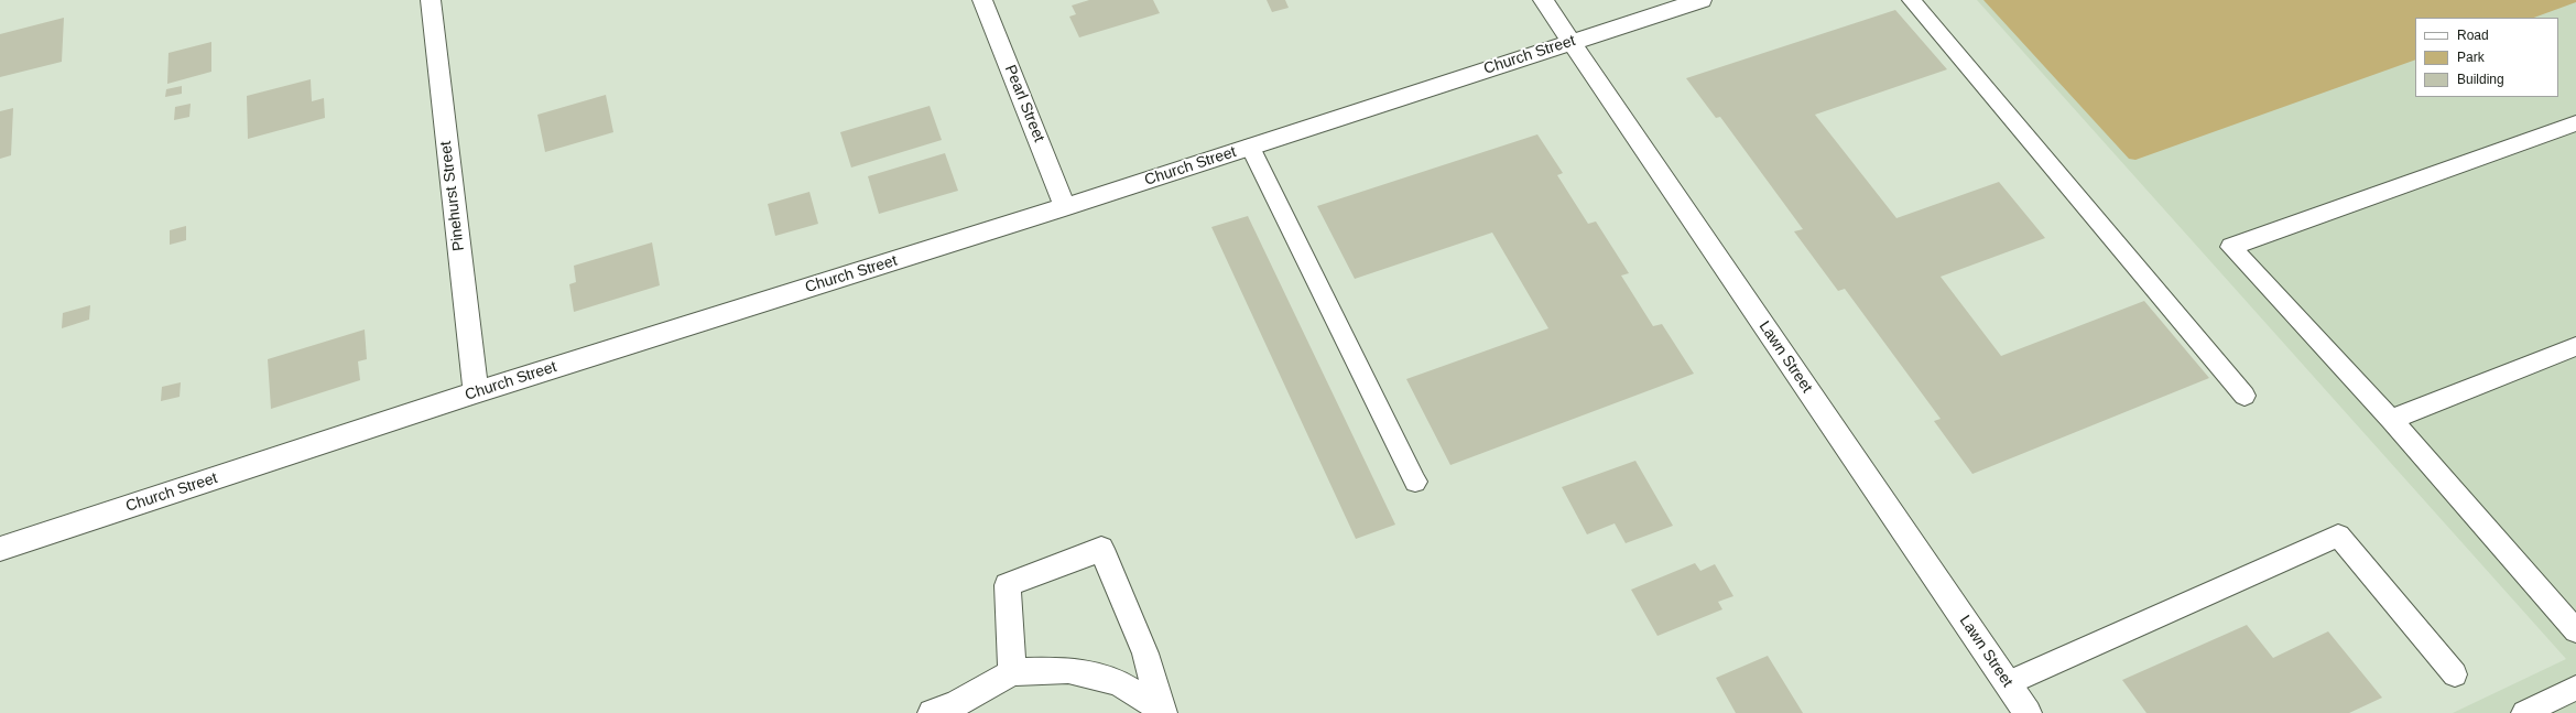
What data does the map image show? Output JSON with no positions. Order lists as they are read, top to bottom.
{
  "streets": {
    "street": [
      "Church Street",
      "Pearl Street",
      "Pinehurst Street",
      "Lawn Street"
    ]
  },
  "crossings": [
    ["Church Street", "Pearl Street"],
    ["Church Street", "Pinehurst Street"],
    ["Church Street", "Lawn Street"]
  ],
  "legend": ["Road", "Park", "Building"]
}
